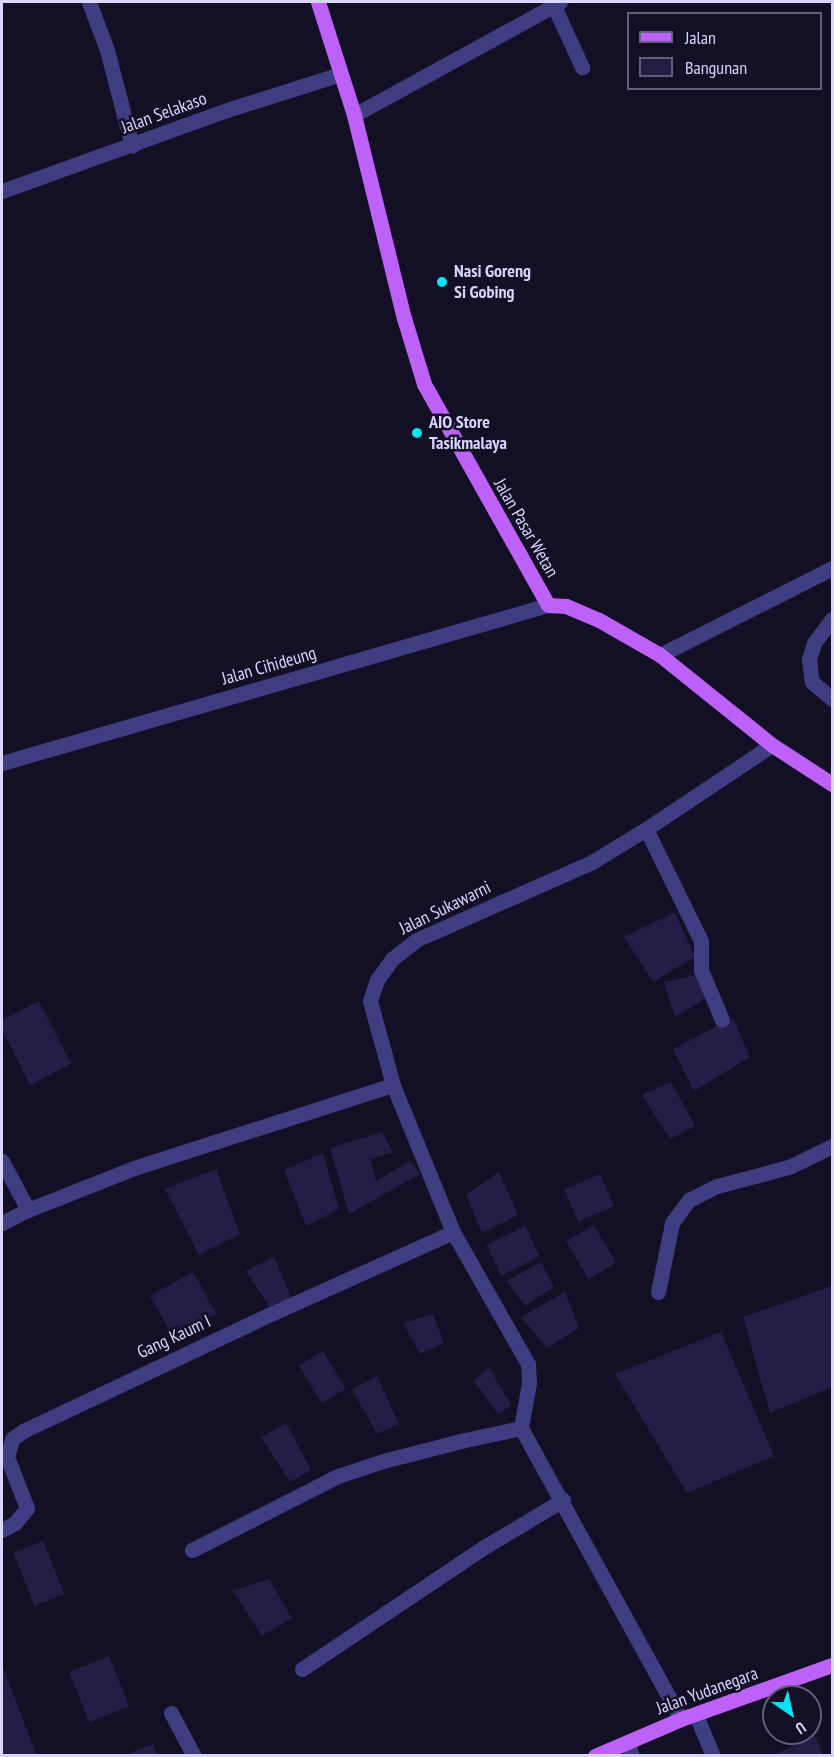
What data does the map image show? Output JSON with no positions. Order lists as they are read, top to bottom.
{
  "streets": {
    "main road": ["Jalan Pasar Wetan", "Jalan Yudanegara"],
    "street": [
      "Jalan Selakaso",
      "Jalan Cihideung",
      "Jalan Sukawarni",
      "Gang Kaum I"
    ]
  },
  "crossings": [
    ["Jalan Selakaso", "Jalan Pasar Wetan"],
    ["Jalan Pasar Wetan", "Jalan Cihideung"],
    ["Jalan Pasar Wetan", "Jalan Sukawarni"],
    ["Jalan Sukawarni", "Gang Kaum I"]
  ],
  "places": ["Nasi Goreng Si Gobing", "AIO Store Tasikmalaya"],
  "legend": ["Jalan", "Bangunan"],
  "north": "bottom right"
}
